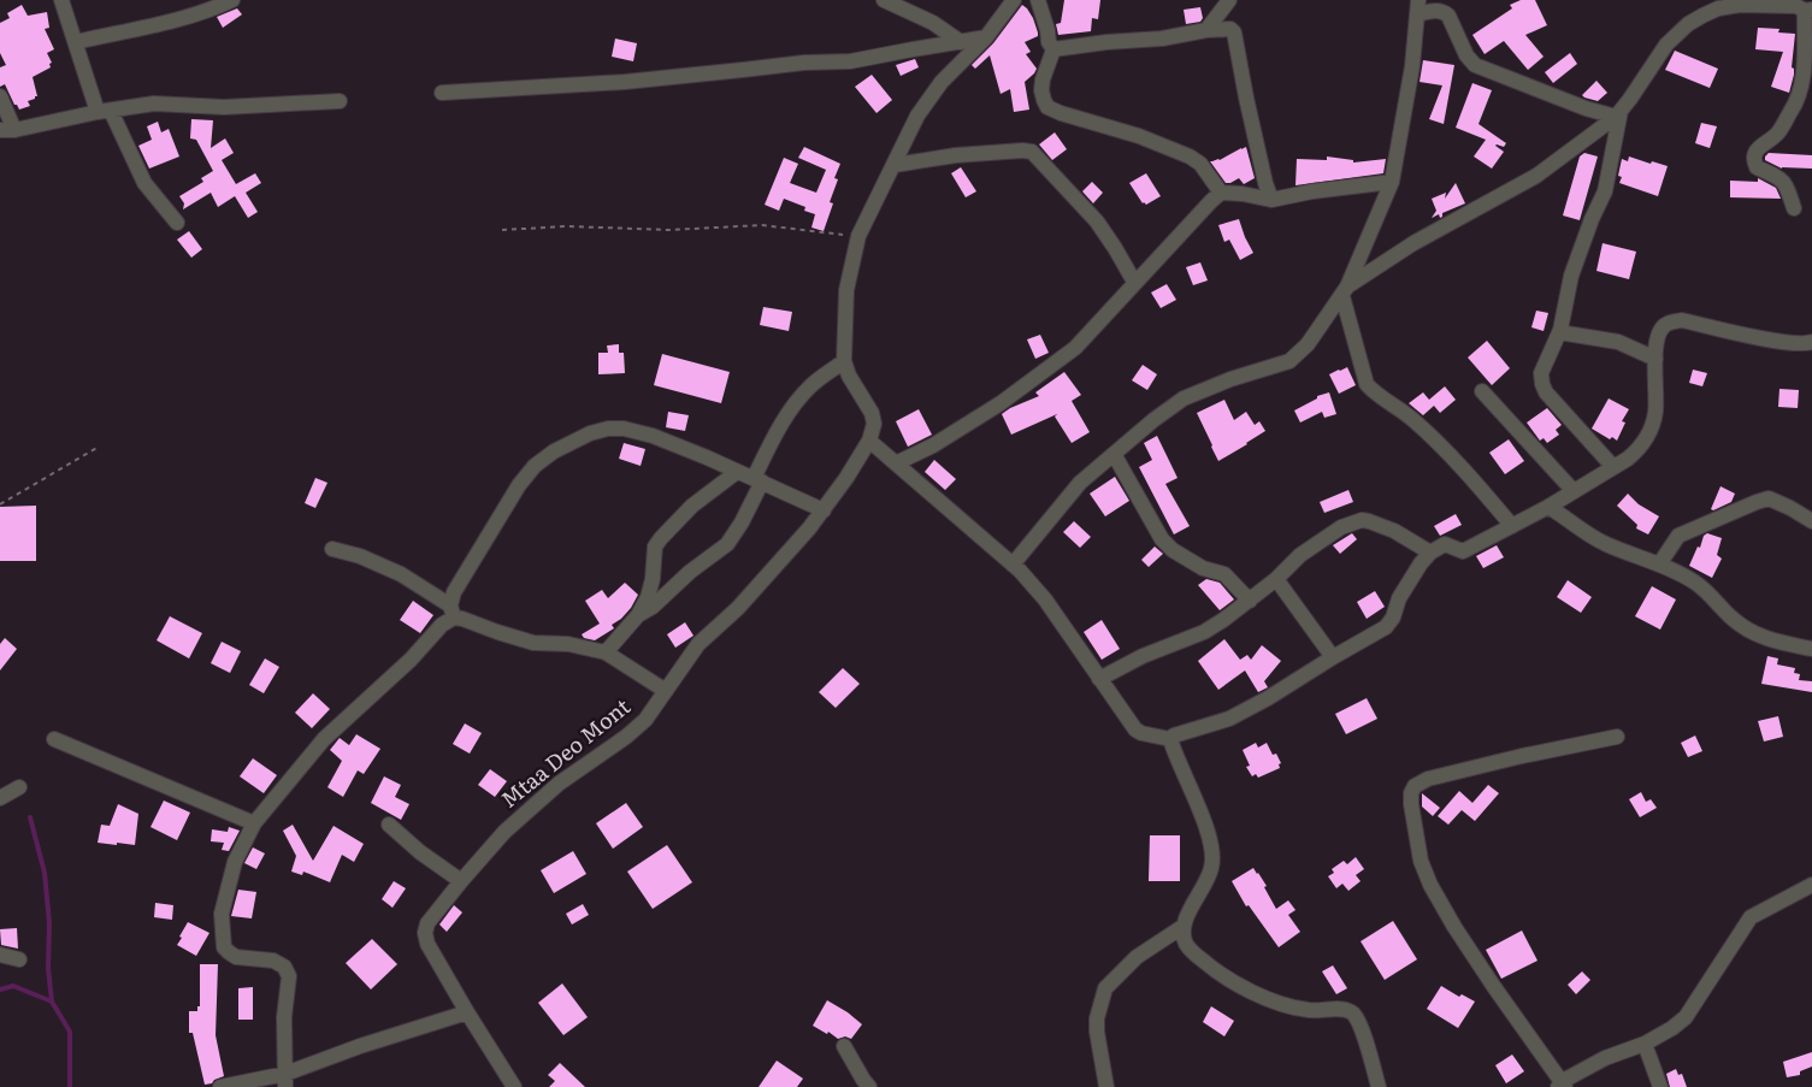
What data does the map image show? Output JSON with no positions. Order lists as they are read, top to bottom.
{
  "streets": {
    "street": ["Mtaa Deo Mont"]
  }
}
